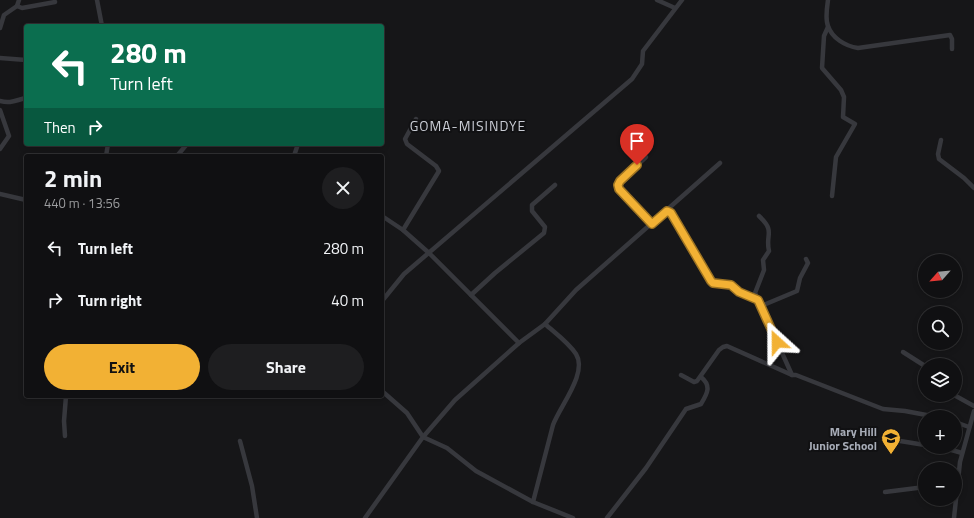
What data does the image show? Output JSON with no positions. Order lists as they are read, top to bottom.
{
  "districts": ["GOMA-MISINDYE"],
  "places": {
    "school or university": ["Mary Hill Junior School"]
  },
  "north": "bottom left",
  "page": {
    "turn": ["280 m", "Turn left"],
    "then": "Then",
    "heading": ["2 min", "440 m · 13:56"],
    "list": [
      {
        "name": "Turn left",
        "value": "280 m"
      },
      {
        "name": "Turn right",
        "value": "40 m"
      }
    ],
    "map_buttons": ["+", "−"],
    "buttons": ["Exit", "Share"]
  }
}
